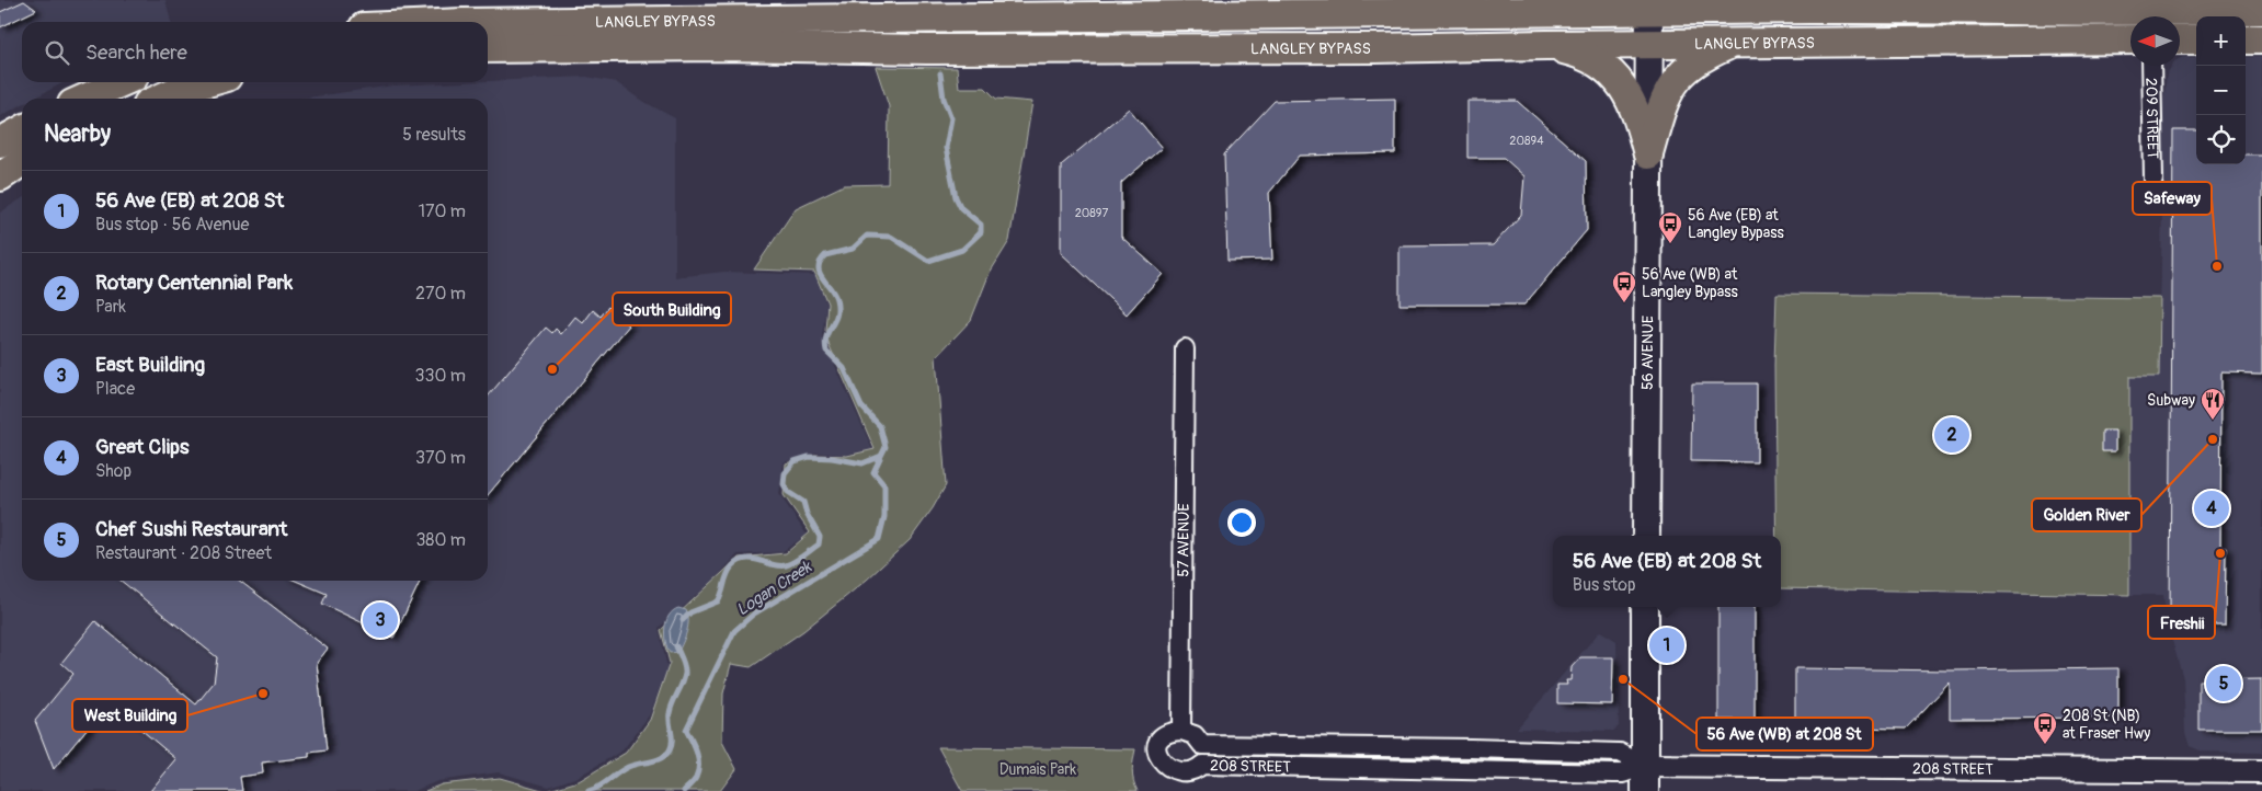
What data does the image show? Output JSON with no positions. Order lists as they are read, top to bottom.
{
  "streets": {
    "main road": ["LANGLEY BYPASS", "56 AVENUE"],
    "street": ["209 STREET", "57 AVENUE", "208 STREET"]
  },
  "crossings": [
    ["LANGLEY BYPASS", "56 AVENUE"],
    ["57 AVENUE", "208 STREET"]
  ],
  "water": ["Logan Creek"],
  "parks": ["Dumais Park"],
  "places": {
    "bus stop": ["56 Ave (EB) at Langley Bypass", "56 Ave (WB) at Langley Bypass", "208 St (NB) at Fraser Hwy"],
    "other": [
      "Safeway",
      "South Building",
      "Golden River",
      "Freshii",
      "56 Ave (WB) at 208 St",
      "West Building"
    ],
    "restaurant": ["Subway"]
  },
  "house_numbers": ["20894", "20897"],
  "north": "left",
  "page": {
    "map_buttons": ["+", "−"],
    "search": "Search here",
    "heading": ["Nearby", "5 results"],
    "list": [
      {
        "mark": "1",
        "name": "56 Ave (EB) at 208 St",
        "note": "Bus stop · 56 Avenue",
        "value": "170 m"
      },
      {
        "mark": "2",
        "name": "Rotary Centennial Park",
        "note": "Park",
        "value": "270 m"
      },
      {
        "mark": "3",
        "name": "East Building",
        "note": "Place",
        "value": "330 m"
      },
      {
        "mark": "4",
        "name": "Great Clips",
        "note": "Shop",
        "value": "370 m"
      },
      {
        "mark": "5",
        "name": "Chef Sushi Restaurant",
        "note": "Restaurant · 208 Street",
        "value": "380 m"
      }
    ],
    "pins": [
      "2",
      "4",
      "3",
      "1",
      "5"
    ],
    "popup": ["56 Ave (EB) at 208 St", "Bus stop"]
  }
}
